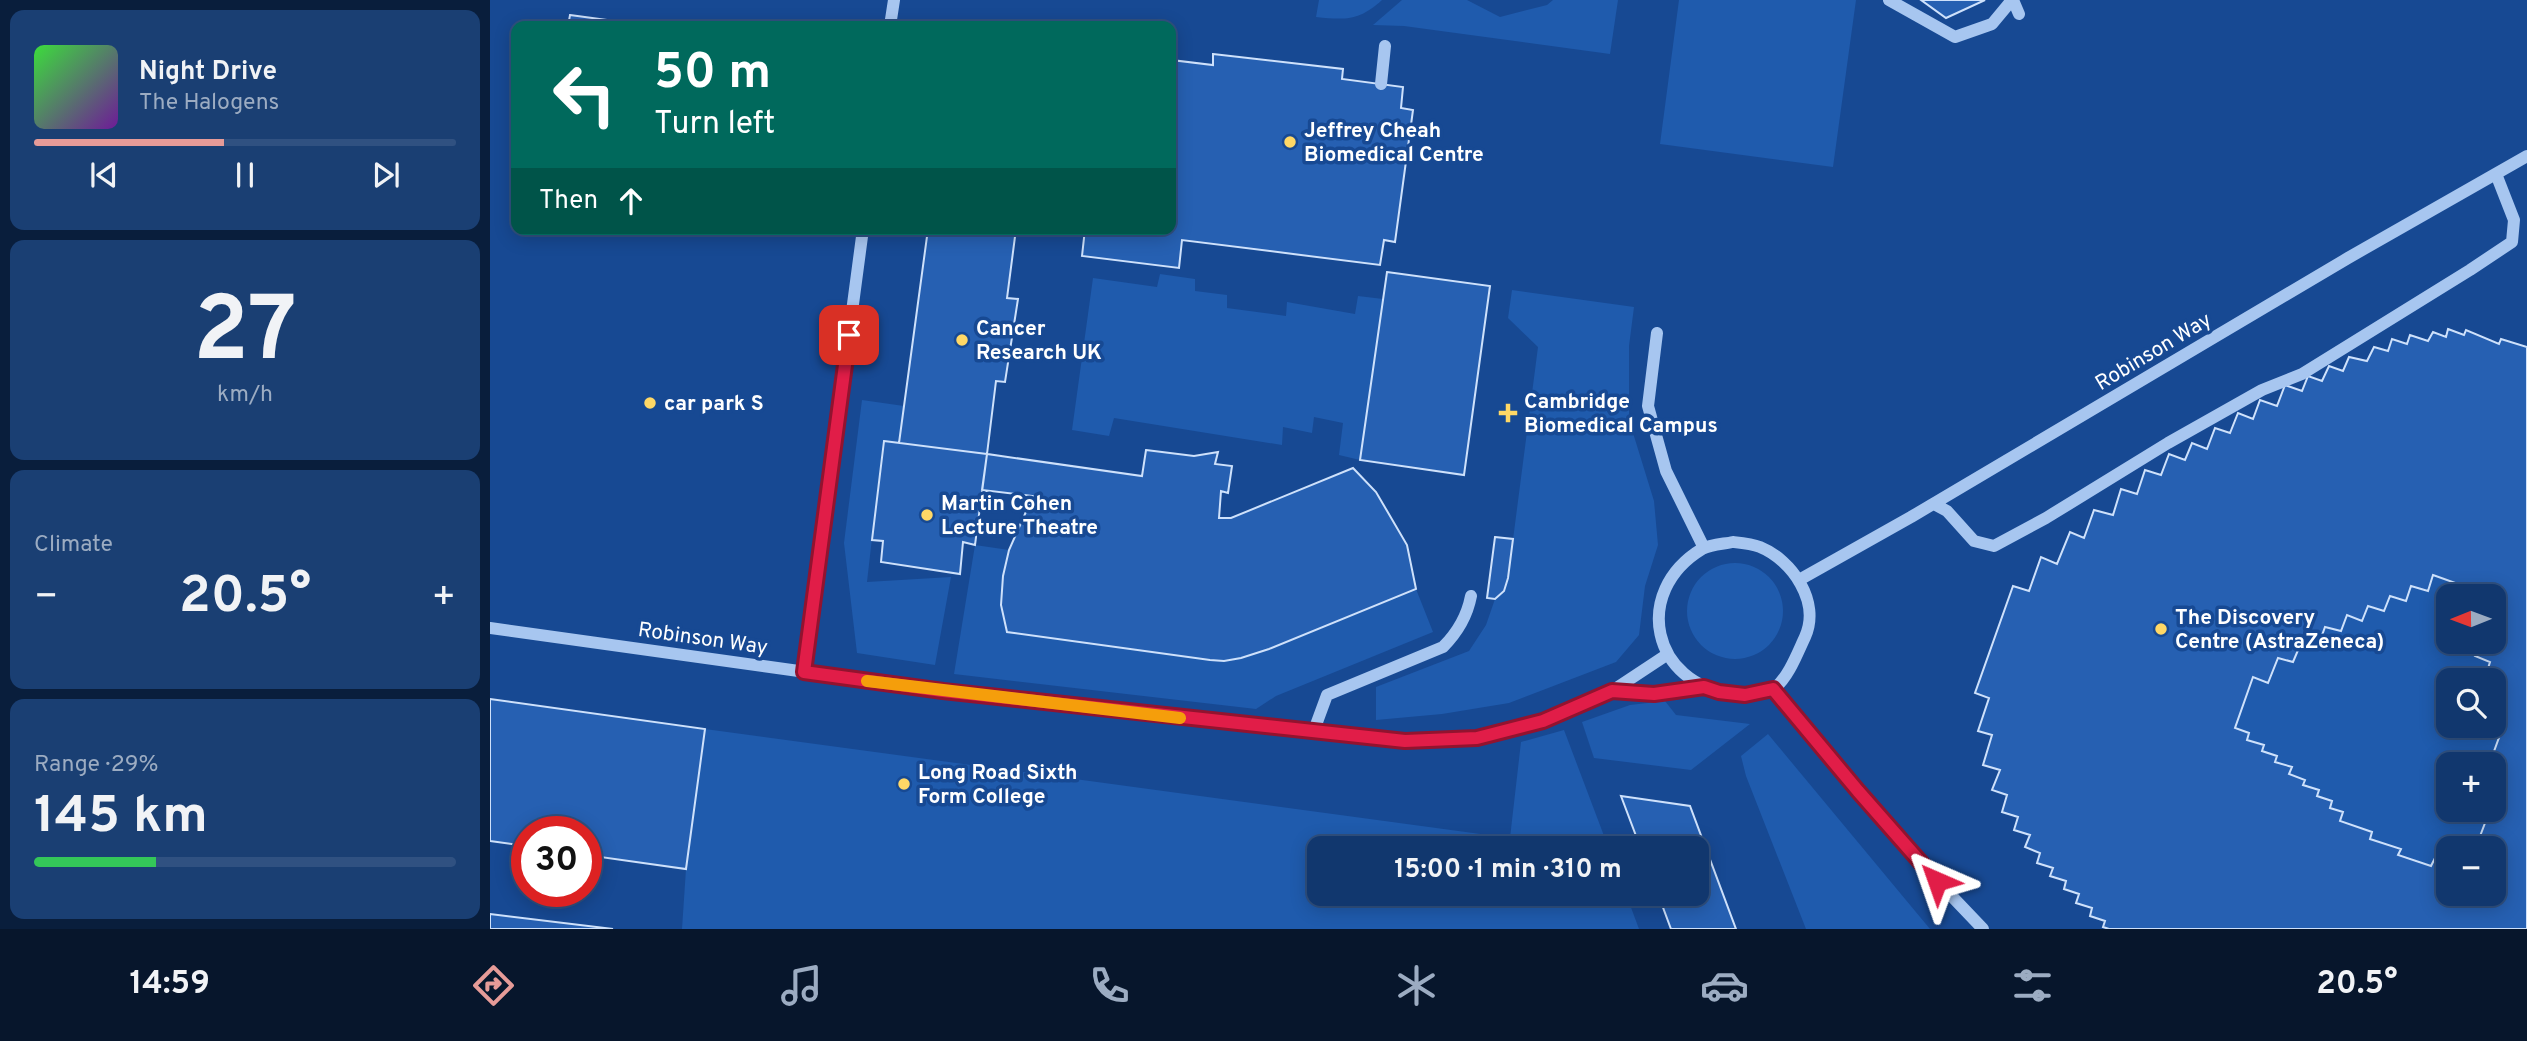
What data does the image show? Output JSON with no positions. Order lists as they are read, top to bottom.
{
  "streets": {
    "street": ["Robinson Way"]
  },
  "places": {
    "other": [
      "Jeffrey Cheah Biomedical Centre",
      "Cancer Research UK",
      "car park S",
      "Martin Cohen Lecture Theatre",
      "The Discovery Centre (AstraZeneca)",
      "Long Road Sixth Form College"
    ],
    "health": ["Cambridge Biomedical Campus"]
  },
  "north": "left",
  "page": {
    "turn": ["50 m", "Turn left"],
    "song": ["Night Drive", "The Halogens"],
    "then": "Then",
    "tile": [
      ["27", "km/h"],
      "Climate",
      ["Range · 29%", "145 km"]
    ],
    "heat": ["−", "20.5°", "+"],
    "map_buttons": ["+", "−"],
    "limit": "30",
    "trip": "15:00 · 1 min · 310 m",
    "tabs": ["14:59", "20.5°"]
  }
}
